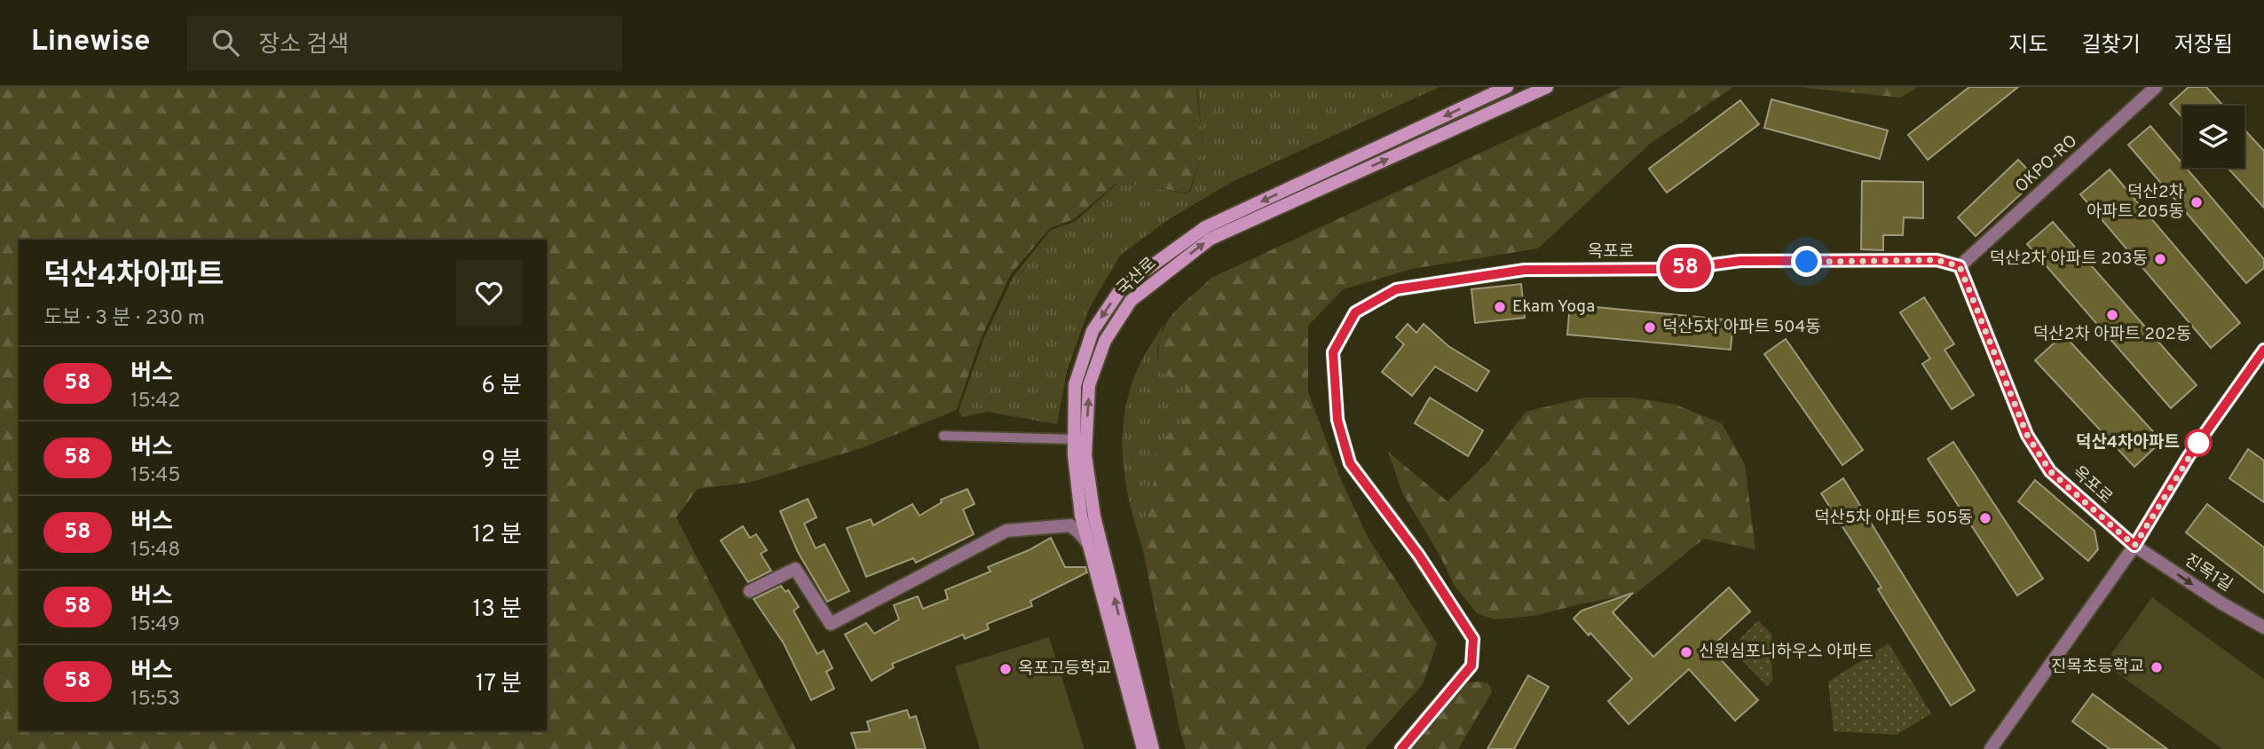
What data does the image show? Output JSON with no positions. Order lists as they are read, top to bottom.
{
  "streets": {
    "street": [
      "OKPO-RO",
      "옥포로",
      "국산로",
      "진목1길"
    ]
  },
  "crossings": [
    ["OKPO-RO", "옥포로"],
    ["옥포로", "진목1길"]
  ],
  "one_way": ["진목1길"],
  "places": [
    "덕산2차 아파트 205동",
    "덕산2차 아파트 203동",
    "Ekam Yoga",
    "덕산2차 아파트 202동",
    "덕산5차 아파트 504동",
    "덕산4차아파트",
    "덕산5차 아파트 505동",
    "신원심포니하우스 아파트",
    "진목초등학교",
    "옥포고등학교"
  ],
  "lines": ["bus line 58"],
  "page": {
    "header": "Linewise",
    "search": "장소 검색",
    "nav": ["지도", "길찾기", "저장됨"],
    "on_map": "58",
    "heading": ["덕산4차아파트", "도보 · 3 분 · 230 m"],
    "list": [
      {
        "mark": "58",
        "name": "버스",
        "note": "15:42",
        "value": "6 분"
      },
      {
        "mark": "58",
        "name": "버스",
        "note": "15:45",
        "value": "9 분"
      },
      {
        "mark": "58",
        "name": "버스",
        "note": "15:48",
        "value": "12 분"
      },
      {
        "mark": "58",
        "name": "버스",
        "note": "15:49",
        "value": "13 분"
      },
      {
        "mark": "58",
        "name": "버스",
        "note": "15:53",
        "value": "17 분"
      }
    ]
  }
}
